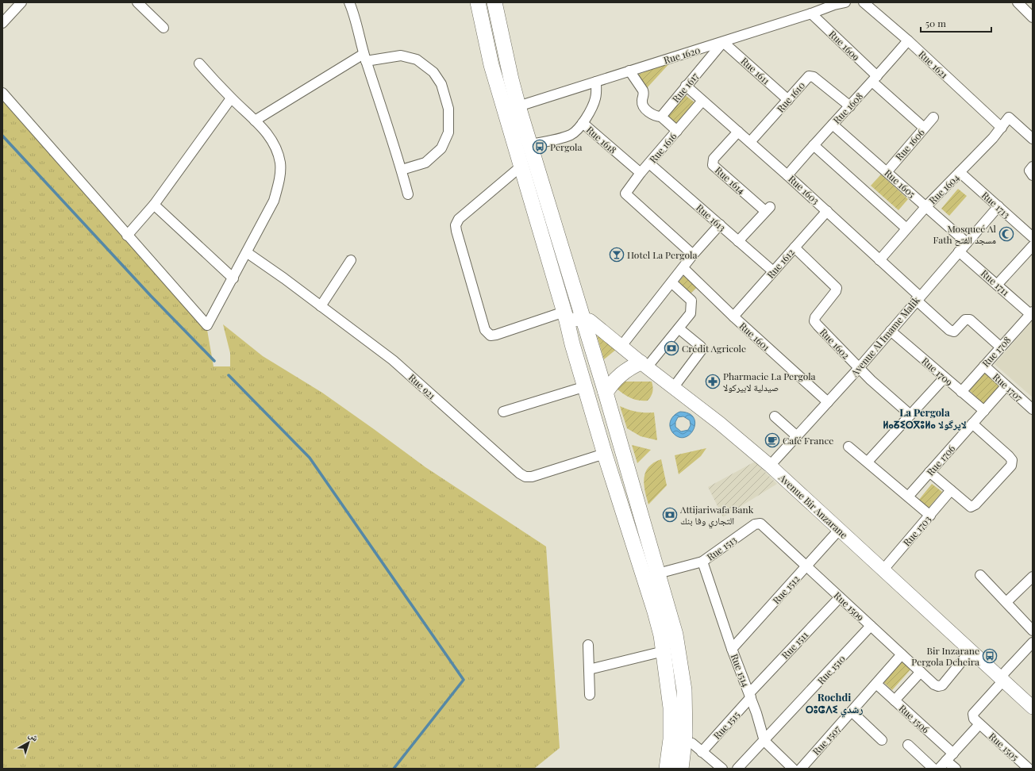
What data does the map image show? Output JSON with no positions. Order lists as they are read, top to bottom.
{
  "streets": {
    "street": [
      "Rue 1609",
      "Rue 1620",
      "Rue 1621",
      "Rue 1611",
      "Rue 1617",
      "Rue 1610",
      "Rue 1608",
      "Rue 1618",
      "Rue 1606",
      "Rue 1616",
      "Rue 1614",
      "Rue 1605",
      "Rue 1604",
      "Rue 1603",
      "Rue 1713",
      "Rue 1613",
      "Rue 1612",
      "Rue 1711",
      "Rue 1601",
      "Avenue Al Imame Malik",
      "Rue 1602",
      "Rue 1708",
      "Rue 1709",
      "Rue 921",
      "Rue 1707",
      "Rue 1706",
      "Avenue Bir Anzarane",
      "Rue 1703",
      "Rue 1513",
      "Rue 1512",
      "Rue 1509",
      "Rue 1511",
      "Rue 1510",
      "Rue 1514",
      "Rue 1506",
      "Rue 1515",
      "Rue 1507",
      "Rue 1505"
    ]
  },
  "crossings": [
    ["Rue 1609", "Rue 1620"],
    ["Rue 1609", "Rue 1608"],
    ["Rue 1609", "Rue 1606"],
    ["Rue 1620", "Rue 1611"],
    ["Rue 1620", "Rue 1617"],
    ["Rue 1620", "Rue 1618"],
    ["Rue 1621", "Rue 1608"],
    ["Rue 1621", "Rue 1604"],
    ["Rue 1611", "Rue 1617"],
    ["Rue 1611", "Rue 1610"],
    ["Rue 1617", "Rue 1603"],
    ["Rue 1610", "Rue 1608"],
    ["Rue 1610", "Rue 1603"],
    ["Rue 1608", "Rue 1605"],
    ["Rue 1608", "Rue 1603"],
    ["Rue 1618", "Rue 1616"],
    ["Rue 1606", "Rue 1605"],
    ["Rue 1616", "Rue 1603"],
    ["Rue 1616", "Rue 1613"],
    ["Rue 1614", "Rue 1603"],
    ["Rue 1614", "Rue 1613"],
    ["Rue 1605", "Rue 1604"],
    ["Rue 1605", "Avenue Al Imame Malik"],
    ["Rue 1604", "Rue 1603"],
    ["Rue 1604", "Rue 1713"],
    ["Rue 1603", "Rue 1612"],
    ["Rue 1603", "Avenue Al Imame Malik"],
    ["Rue 1603", "Rue 1708"],
    ["Rue 1713", "Avenue Al Imame Malik"],
    ["Rue 1613", "Rue 1612"],
    ["Rue 1612", "Rue 1601"],
    ["Rue 1612", "Rue 1602"],
    ["Rue 1711", "Avenue Al Imame Malik"],
    ["Rue 1711", "Rue 1708"],
    ["Rue 1601", "Avenue Al Imame Malik"],
    ["Avenue Al Imame Malik", "Rue 1602"],
    ["Avenue Al Imame Malik", "Rue 1709"],
    ["Avenue Al Imame Malik", "Avenue Bir Anzarane"],
    ["Rue 1708", "Rue 1709"],
    ["Rue 1708", "Rue 1707"],
    ["Rue 1709", "Rue 1706"],
    ["Rue 1707", "Rue 1706"],
    ["Avenue Bir Anzarane", "Rue 1703"],
    ["Avenue Bir Anzarane", "Rue 1512"],
    ["Avenue Bir Anzarane", "Rue 1509"],
    ["Avenue Bir Anzarane", "Rue 1505"],
    ["Rue 1513", "Rue 1509"],
    ["Rue 1513", "Rue 1514"],
    ["Rue 1512", "Rue 1509"],
    ["Rue 1512", "Rue 1514"],
    ["Rue 1509", "Rue 1511"],
    ["Rue 1509", "Rue 1510"],
    ["Rue 1509", "Rue 1507"],
    ["Rue 1511", "Rue 1514"],
    ["Rue 1511", "Rue 1515"],
    ["Rue 1510", "Rue 1514"],
    ["Rue 1514", "Rue 1515"],
    ["Rue 1506", "Rue 1507"]
  ],
  "districts": ["La Pergola ⵍⴰⵒⵉⵔⴳⵓⵍⴰ لاپرگولا", "Rochdi ⵔⵓⵛⴷⵉ رشدي"],
  "places": {
    "bus stop": ["Pergola", "Bir Inzarane Pergola Dcheira"],
    "mosque": ["Mosqueé Al Fath مسجد الفتح"],
    "bar": ["Hotel La Pergola"],
    "bank": ["Crédit Agricole", "Attijariwafa Bank التجاري وفا بنك"],
    "pharmacy": ["Pharmacie La Pergola صيدلية لابيركولا"],
    "cafe": ["Café France"]
  },
  "scale_bar": "50 m",
  "north": "top right"
}
